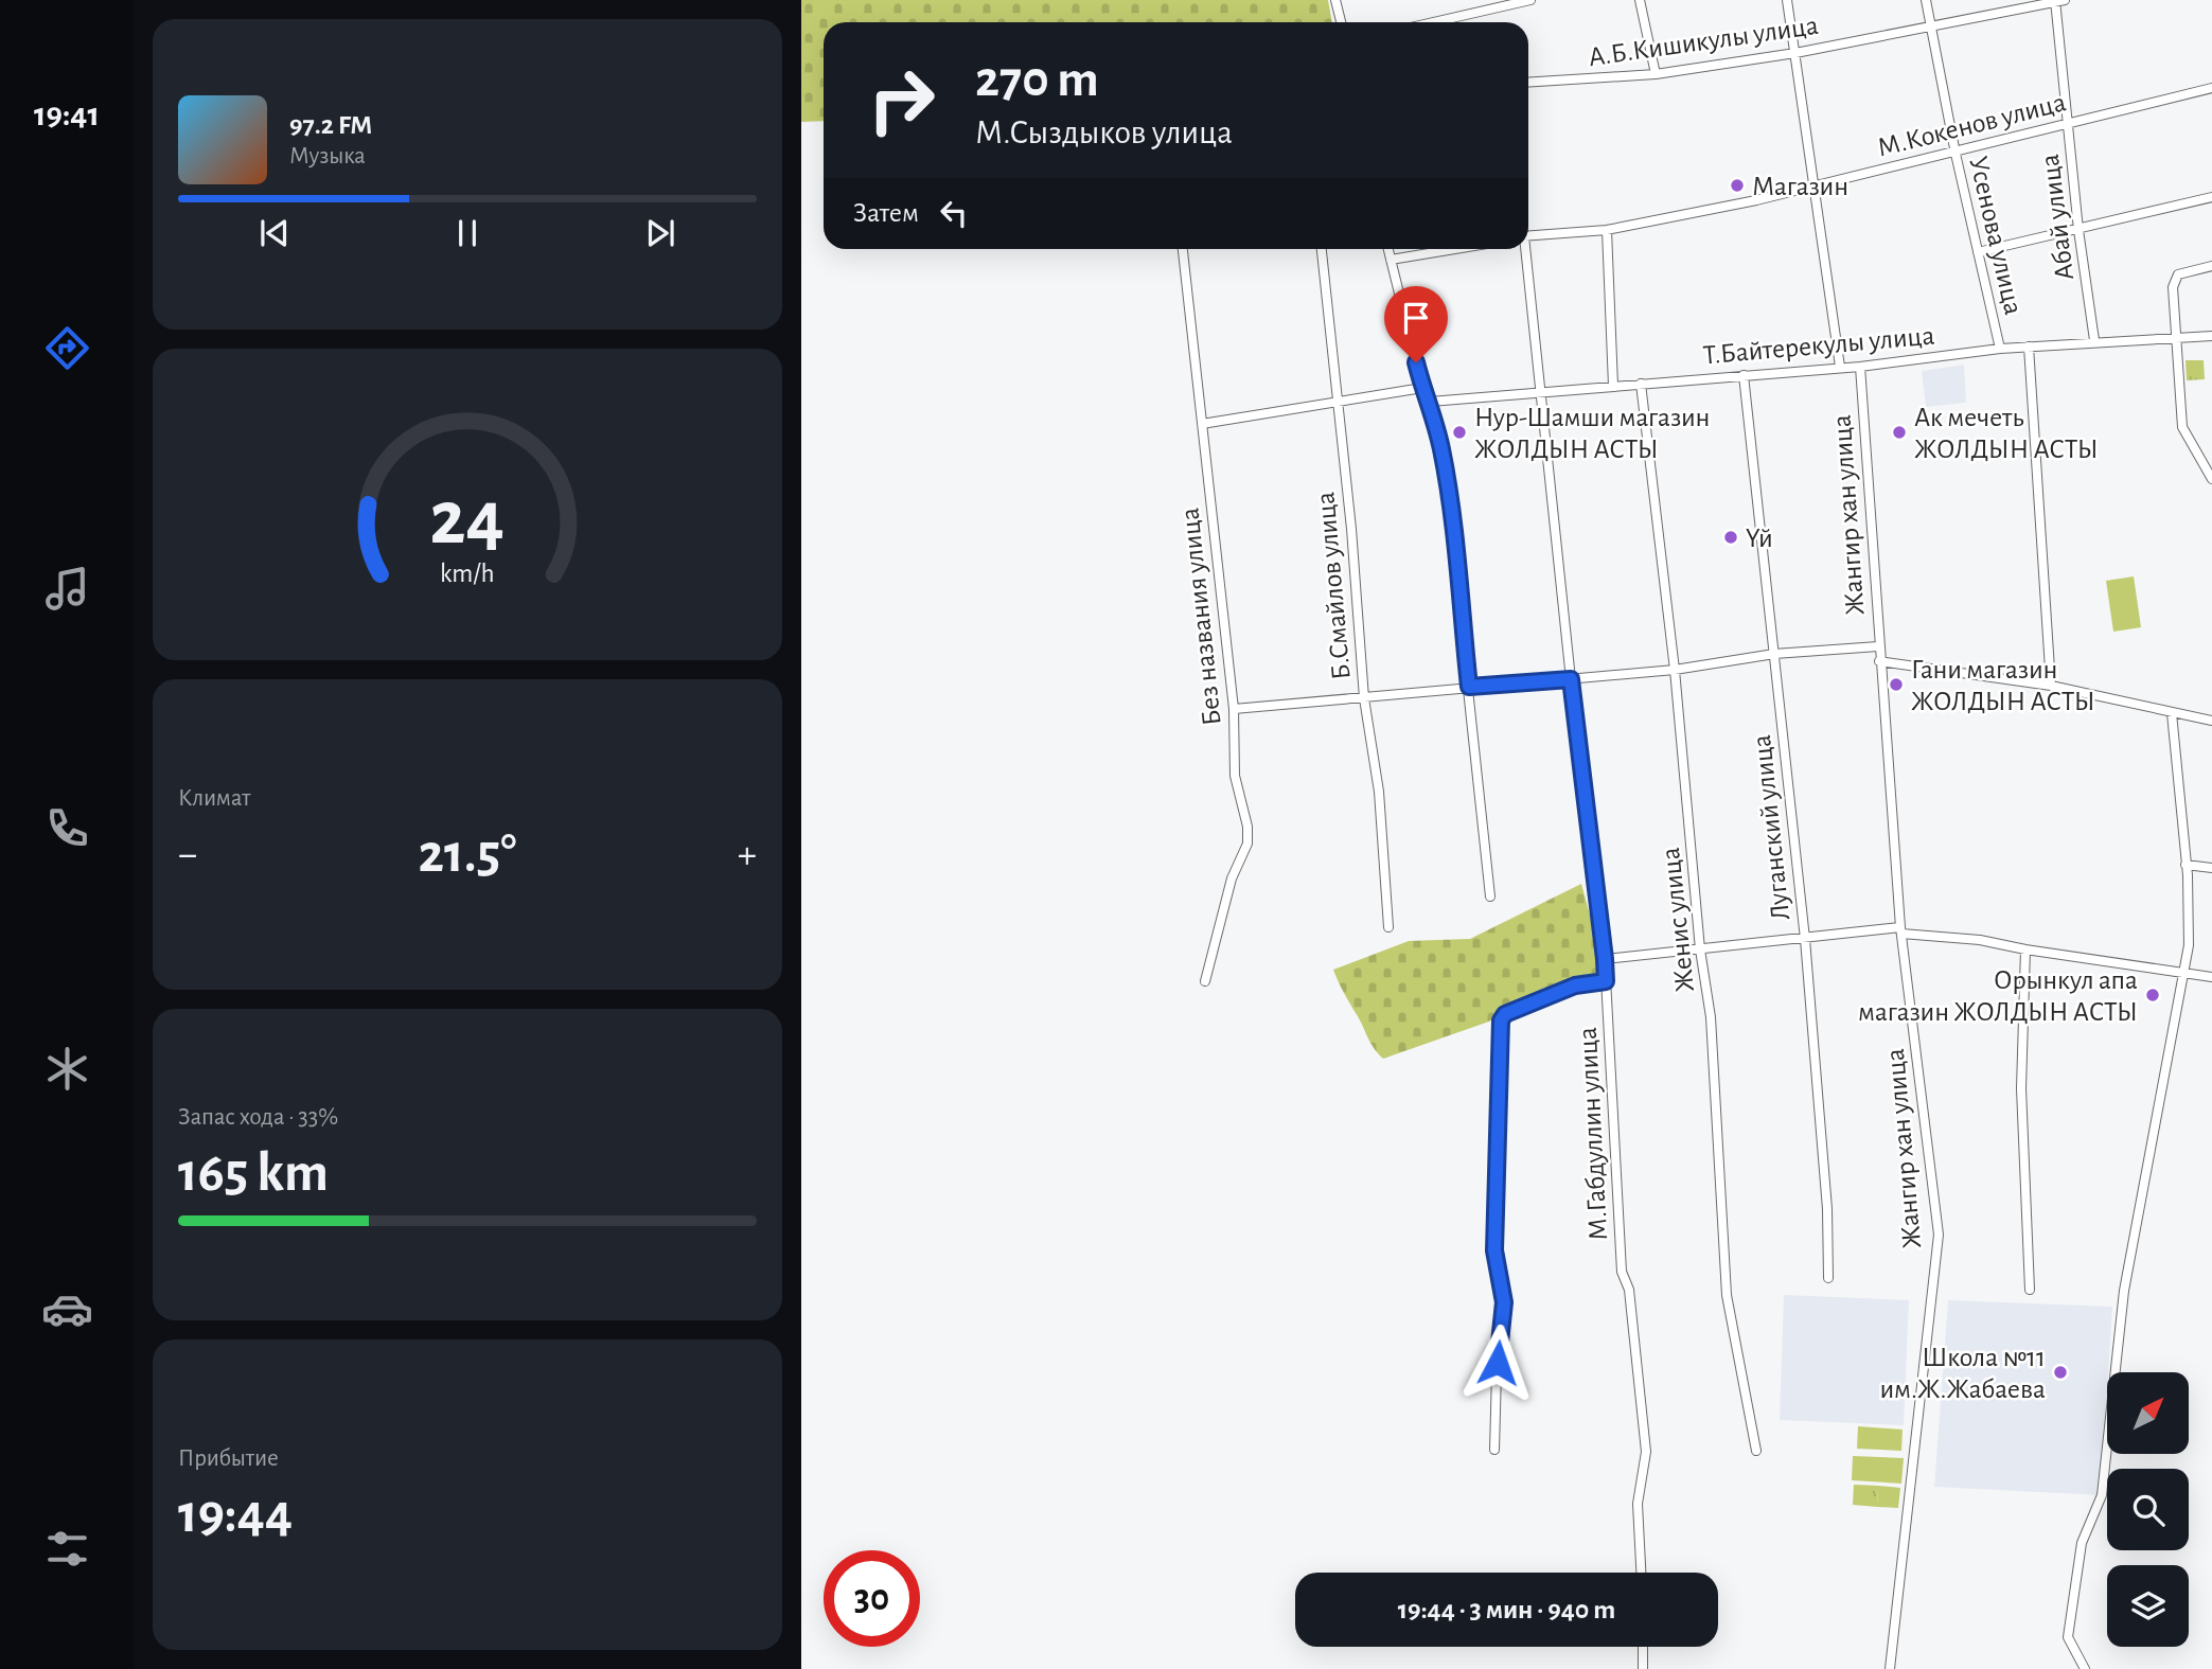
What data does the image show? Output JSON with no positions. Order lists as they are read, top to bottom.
{
  "streets": {
    "street": [
      "А.Б.Кишикулы улица",
      "М.Кокенов улица",
      "Абай улица",
      "Усенова улица",
      "Т.Байтерекулы улица",
      "Жангир хан улица",
      "Б.Смайлов улица",
      "Без названия улица",
      "Луганский улица",
      "Женис улица",
      "М.Габдуллин улица"
    ]
  },
  "crossings": [
    ["А.Б.Кишикулы улица", "Абай улица"],
    ["А.Б.Кишикулы улица", "Усенова улица"],
    ["М.Кокенов улица", "Абай улица"],
    ["М.Кокенов улица", "Усенова улица"],
    ["Абай улица", "Т.Байтерекулы улица"],
    ["Усенова улица", "Т.Байтерекулы улица"],
    ["Т.Байтерекулы улица", "Жангир хан улица"],
    ["Т.Байтерекулы улица", "Луганский улица"],
    ["Т.Байтерекулы улица", "Женис улица"],
    ["Т.Байтерекулы улица", "М.Габдуллин улица"]
  ],
  "places": [
    "Магазин",
    "Нур-Шамши магазин ЖОЛДЫН АСТЫ",
    "Ак мечеть ЖОЛДЫН АСТЫ",
    "Үй",
    "Гани магазин ЖОЛДЫН АСТЫ",
    "Орынкул апа магазин ЖОЛДЫН АСТЫ",
    "Школа №11 им.Ж.Жабаева"
  ],
  "north": "top right",
  "page": {
    "tabs": "19:41",
    "turn": ["270 m", "М.Сыздыков улица"],
    "song": ["97.2 FM", "Музыка"],
    "then": "Затем",
    "tile": [
      "Климат",
      ["Запас хода · 33%", "165 km"],
      ["Прибытие", "19:44"]
    ],
    "heat": ["−", "21.5°", "+"],
    "limit": "30",
    "trip": "19:44 · 3 мин · 940 m",
    "gauge": ["24", "km/h"]
  }
}
